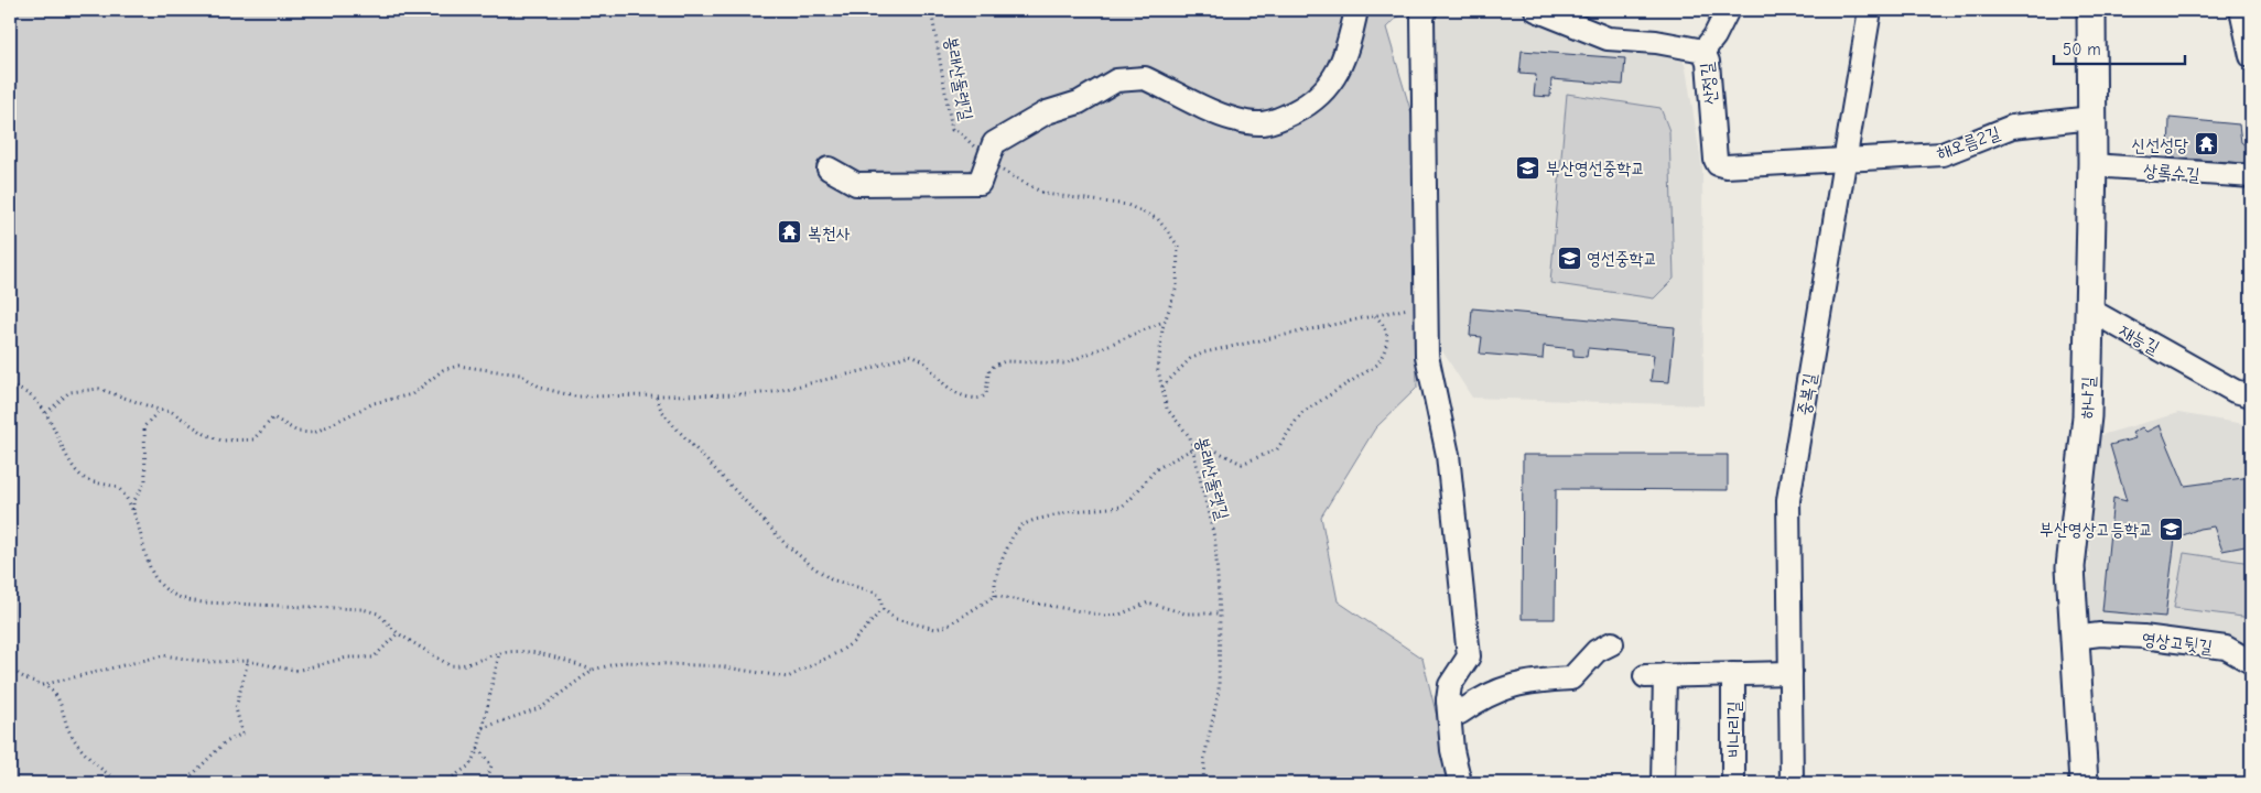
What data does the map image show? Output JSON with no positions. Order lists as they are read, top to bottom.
{
  "streets": {
    "main road": ["하나길"],
    "street": [
      "산정길",
      "해오름2길",
      "상록수길",
      "재능길",
      "중복길",
      "영상고뒷길",
      "비나리길"
    ],
    "path": ["봉래산둘렛길"]
  },
  "crossings": [
    ["산정길", "해오름2길"],
    ["산정길", "중복길"],
    ["해오름2길", "중복길"],
    ["해오름2길", "하나길"],
    ["상록수길", "하나길"],
    ["재능길", "하나길"],
    ["하나길", "영상고뒷길"]
  ],
  "places": {
    "temple": ["신선성당", "복천사"],
    "school or university": ["부산영선중학교", "영선중학교", "부산영상고등학교"]
  },
  "scale_bar": "50 m"
}
